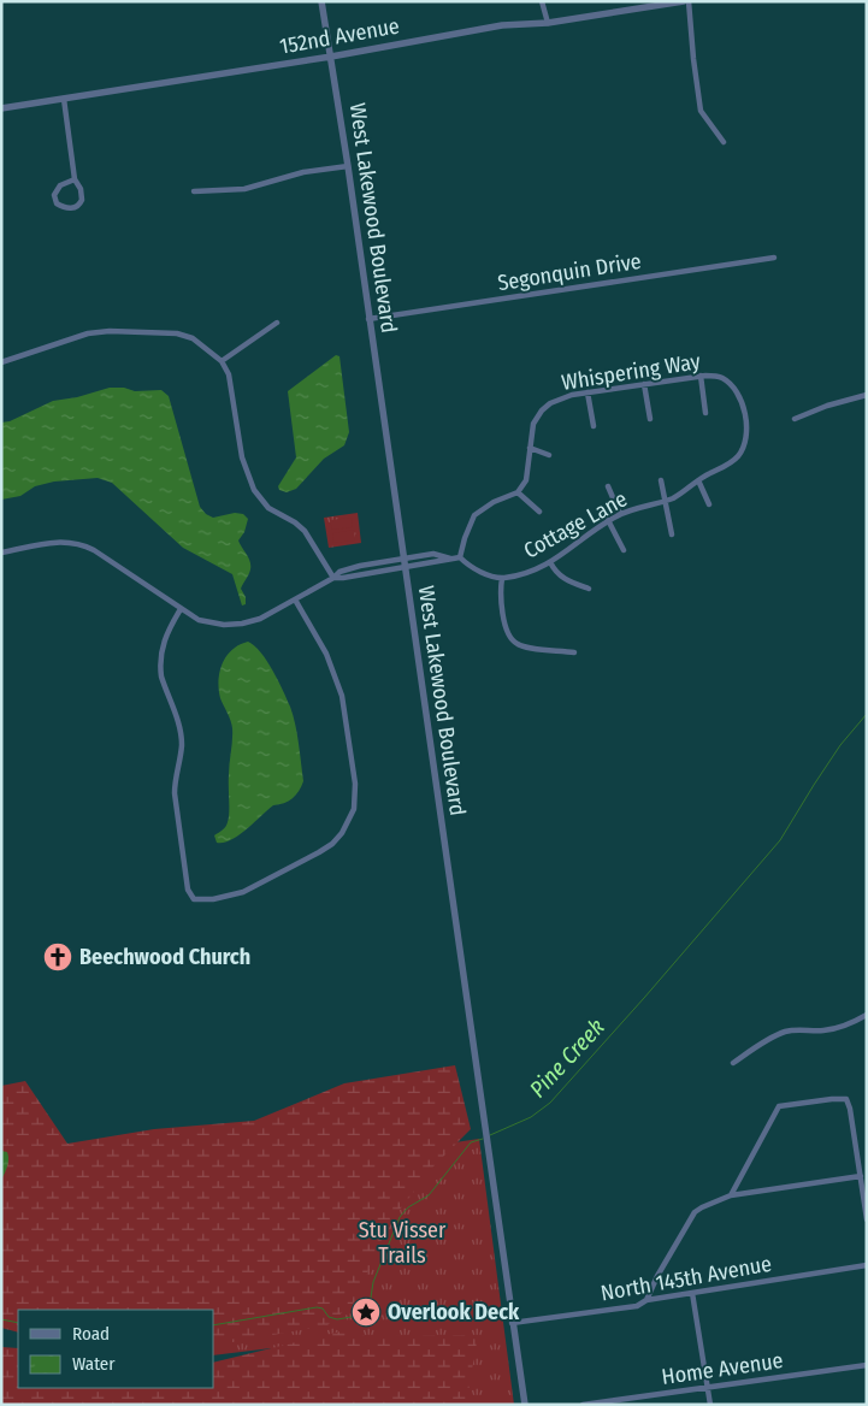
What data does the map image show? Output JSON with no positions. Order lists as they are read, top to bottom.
{
  "streets": {
    "street": [
      "152nd Avenue",
      "West Lakewood Boulevard",
      "Segonquin Drive",
      "Whispering Way",
      "Cottage Lane",
      "North 145th Avenue",
      "Home Avenue"
    ]
  },
  "crossings": [
    ["152nd Avenue", "West Lakewood Boulevard"],
    ["West Lakewood Boulevard", "Segonquin Drive"],
    ["West Lakewood Boulevard", "North 145th Avenue"],
    ["Whispering Way", "Cottage Lane"]
  ],
  "water": ["Pine Creek"],
  "parks": ["Stu Visser Trails"],
  "places": {
    "church": ["Beechwood Church"],
    "place": ["Overlook Deck"]
  },
  "legend": ["Road", "Water"]
}
